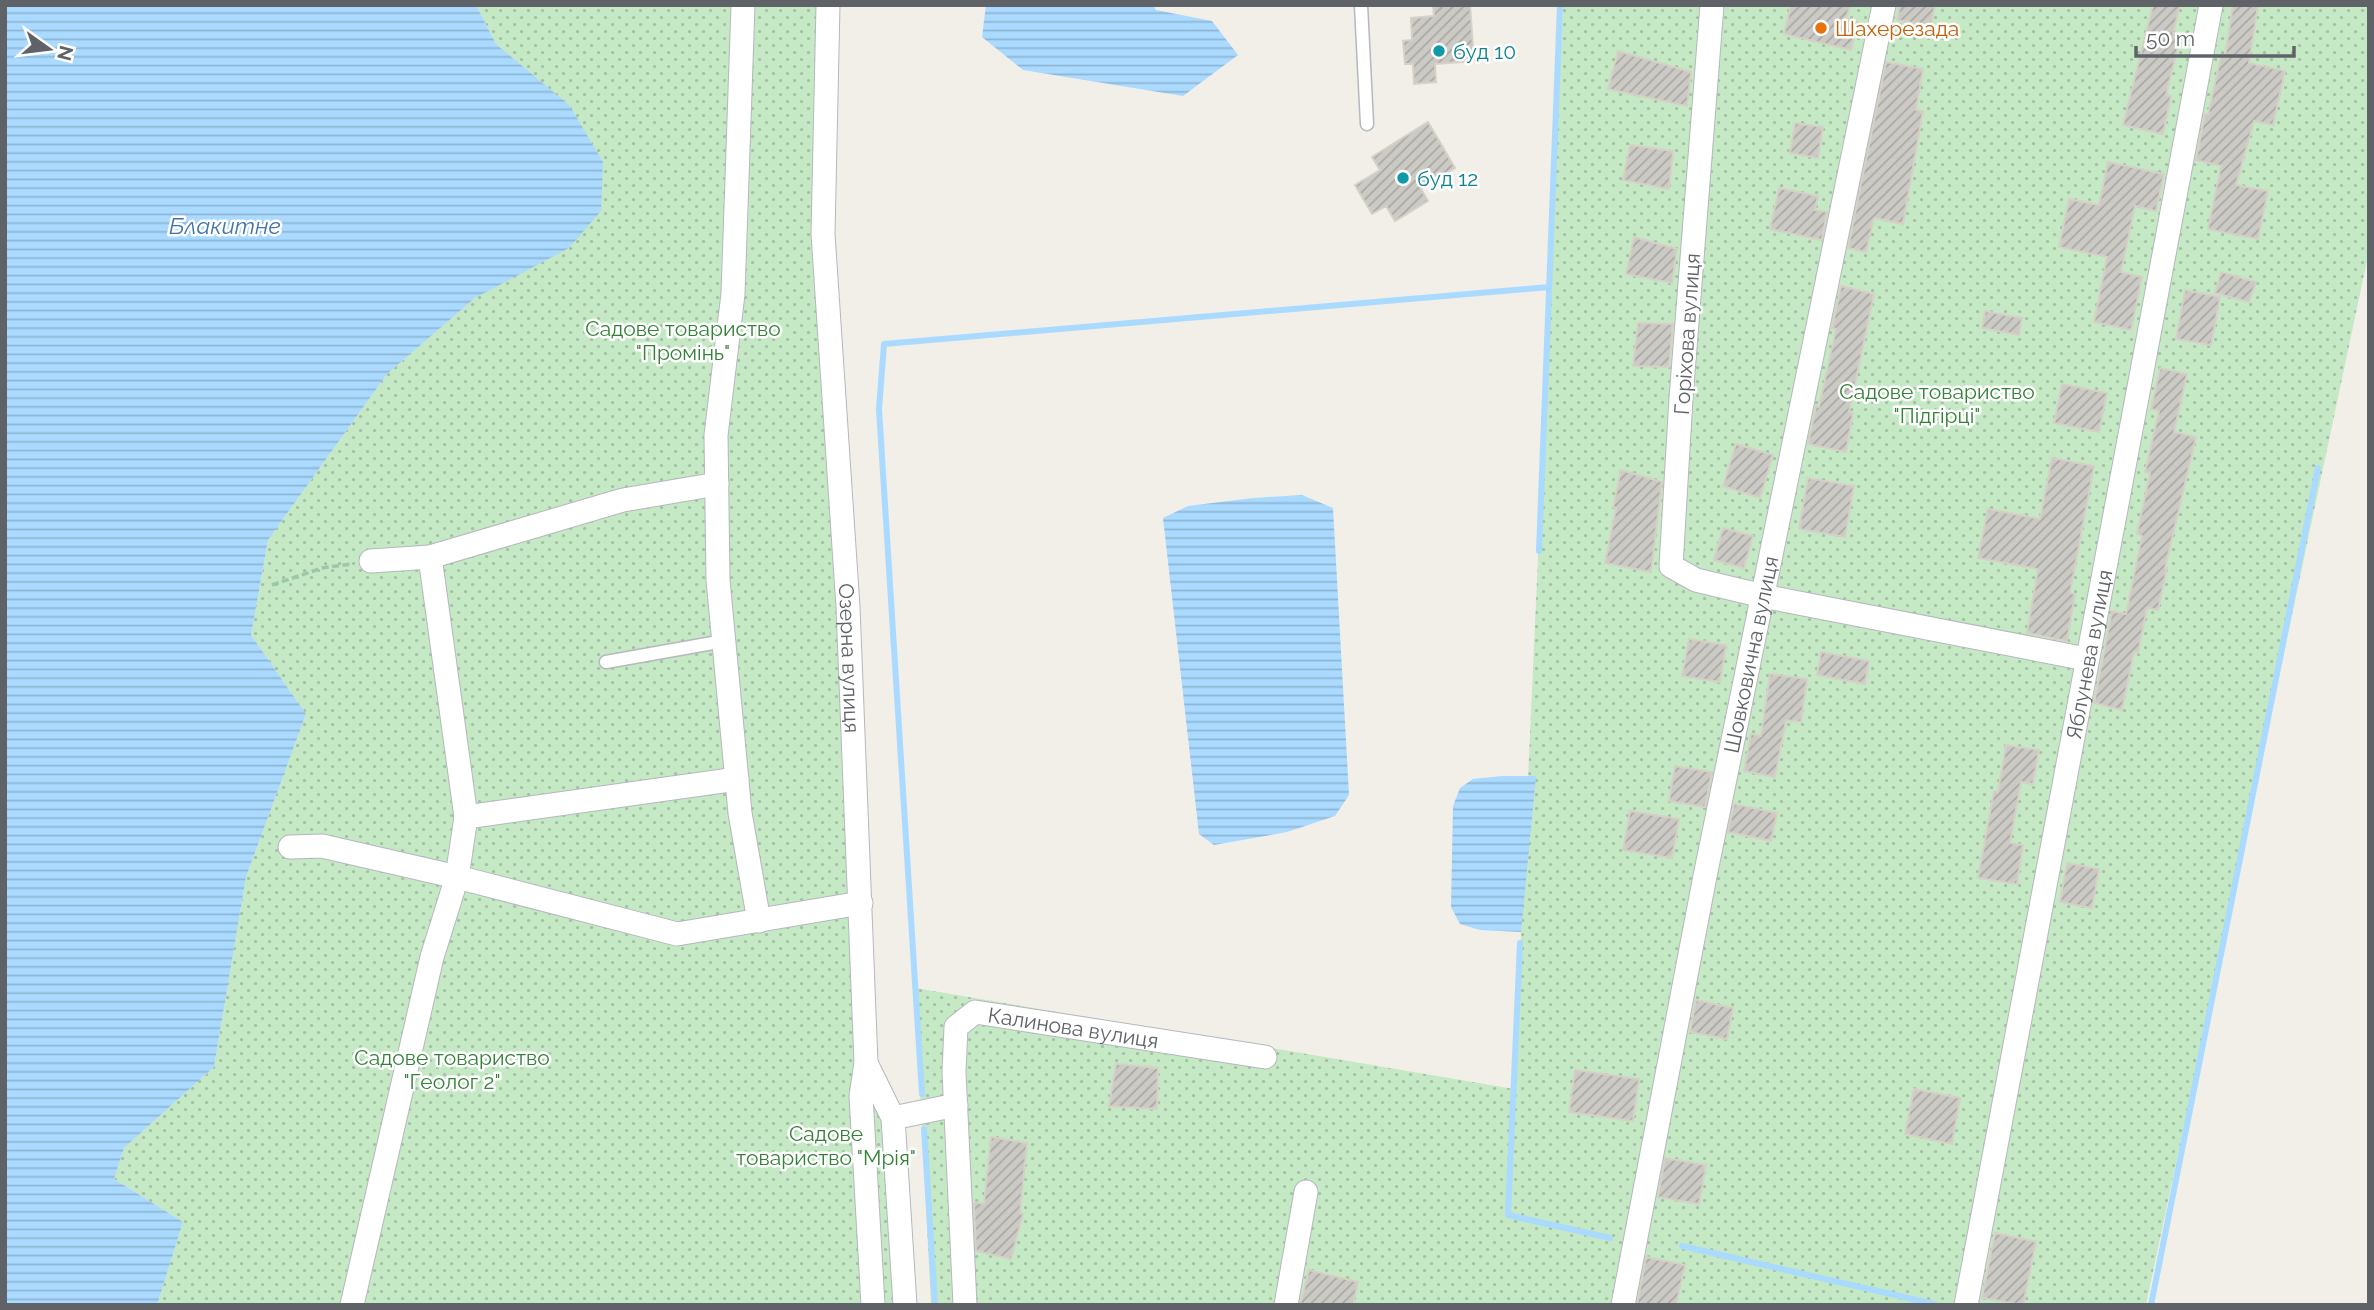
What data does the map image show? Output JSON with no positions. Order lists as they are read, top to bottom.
{
  "streets": {
    "street": [
      "Горіхова вулиця",
      "Шовковична вулиця",
      "Яблунева вулиця",
      "Озерна вулиця",
      "Калинова вулиця"
    ]
  },
  "crossings": [
    ["Горіхова вулиця", "Шовковична вулиця"]
  ],
  "water": ["Блакитне"],
  "parks": [
    "Садове товариство \"Промінь\"",
    "Садове товариство \"Підгірці\"",
    "Садове товариство \"Геолог 2\"",
    "Садове товариство \"Мрія\""
  ],
  "places": ["Шахерезада", "буд 10", "буд 12"],
  "scale_bar": "50 m",
  "north": "right"
}
